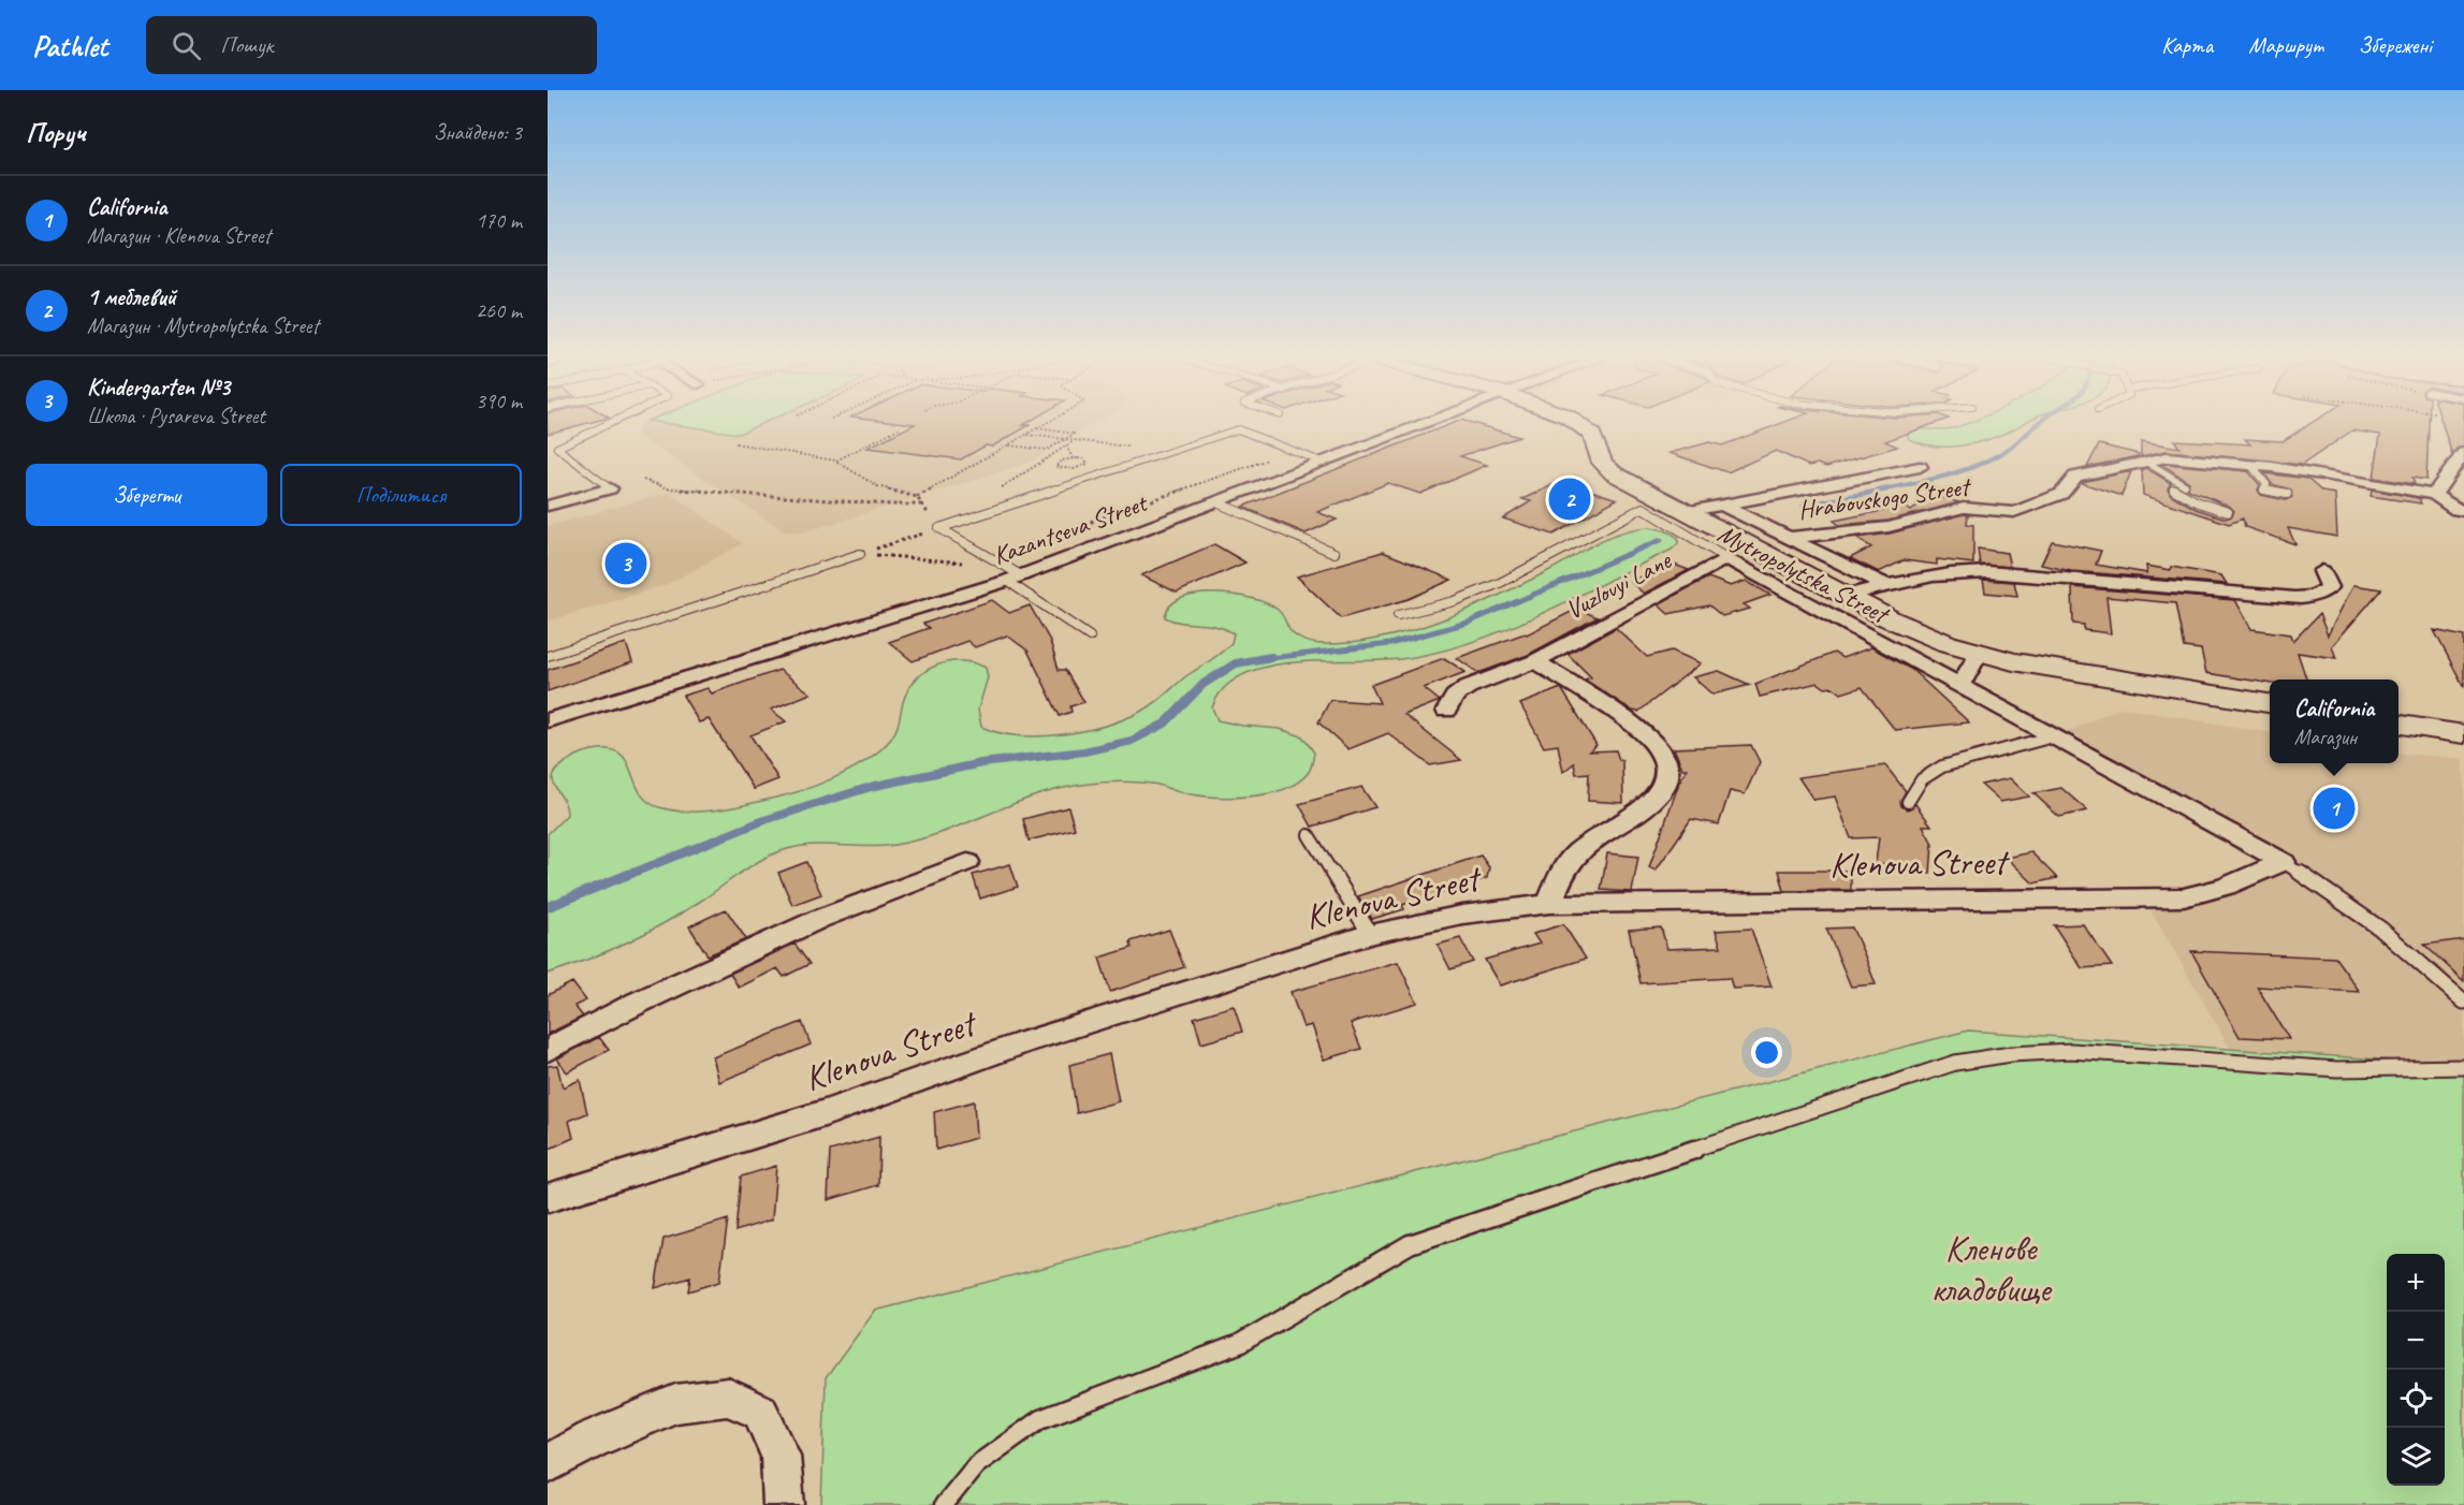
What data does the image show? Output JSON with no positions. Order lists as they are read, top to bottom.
{
  "streets": {
    "main road": ["Mytropolytska Street"],
    "street": [
      "Hrabovskogo Street",
      "Kazantseva Street",
      "Vuzlovyi Lane",
      "Klenova Street"
    ]
  },
  "parks": ["Кленове кладовище"],
  "page": {
    "header": "Pathlet",
    "search": "Пошук",
    "nav": ["Карта", "Маршрут", "Збережені"],
    "heading": ["Поруч", "Знайдено: 3"],
    "list": [
      {
        "mark": "1",
        "name": "California",
        "note": "Магазин · Klenova Street",
        "value": "170 m"
      },
      {
        "mark": "2",
        "name": "1 меблевий",
        "note": "Магазин · Mytropolytska Street",
        "value": "260 m"
      },
      {
        "mark": "3",
        "name": "Kindergarten №3",
        "note": "Школа · Pysareva Street",
        "value": "390 m"
      }
    ],
    "buttons": ["Зберегти", "Поділитися"],
    "pins": ["2", "3", "1"],
    "popup": ["California", "Магазин"],
    "map_buttons": ["+", "−"]
  }
}
